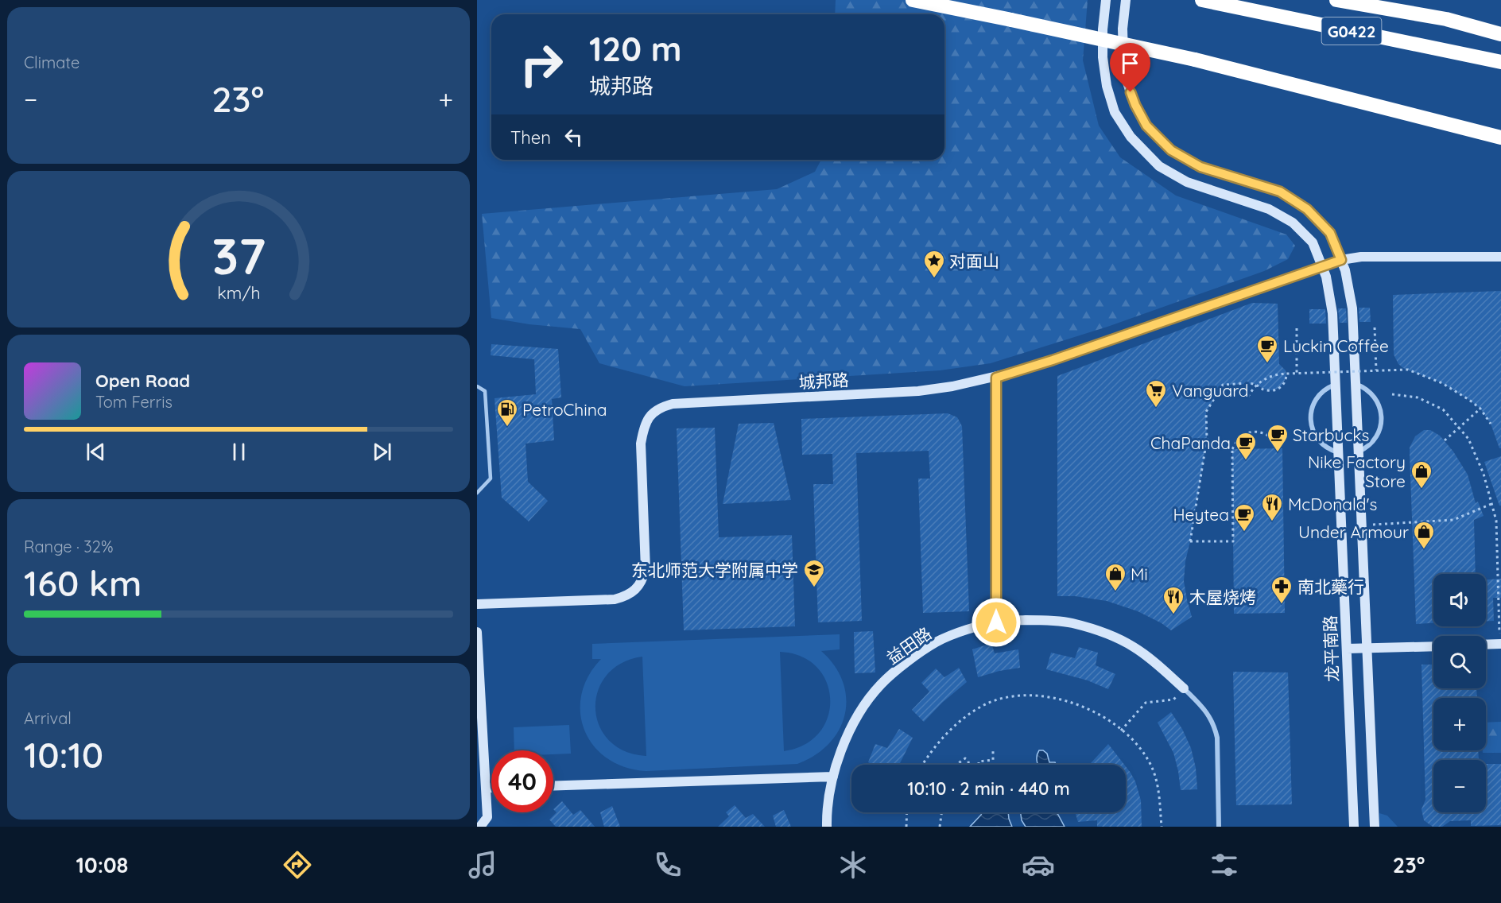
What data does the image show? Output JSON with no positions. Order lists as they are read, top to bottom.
{
  "streets": {
    "highway": ["G0422"],
    "street": ["城邦路", "益田路", "龙平南路"]
  },
  "crossings": [
    ["城邦路", "龙平南路"]
  ],
  "places": {
    "place": ["对面山"],
    "cafe": [
      "Luckin Coffee",
      "Starbucks",
      "ChaPanda",
      "Heytea"
    ],
    "supermarket": ["Vanguard"],
    "fuel station": ["PetroChina"],
    "shop": ["Nike Factory Store", "Under Armour", "Mi"],
    "restaurant": ["McDonald's", "木屋烧烤"],
    "school or university": ["东北师范大学附属中学"],
    "pharmacy": ["南北藥行"]
  },
  "page": {
    "tile": [
      "Climate",
      ["Range · 32%", "160 km"],
      ["Arrival", "10:10"]
    ],
    "turn": ["120 m", "城邦路"],
    "heat": ["−", "23°", "+"],
    "then": "Then",
    "song": ["Open Road", "Tom Ferris"],
    "map_buttons": ["+", "−"],
    "limit": "40",
    "trip": "10:10 · 2 min · 440 m",
    "tabs": ["10:08", "23°"],
    "gauge": ["37", "km/h"]
  }
}
